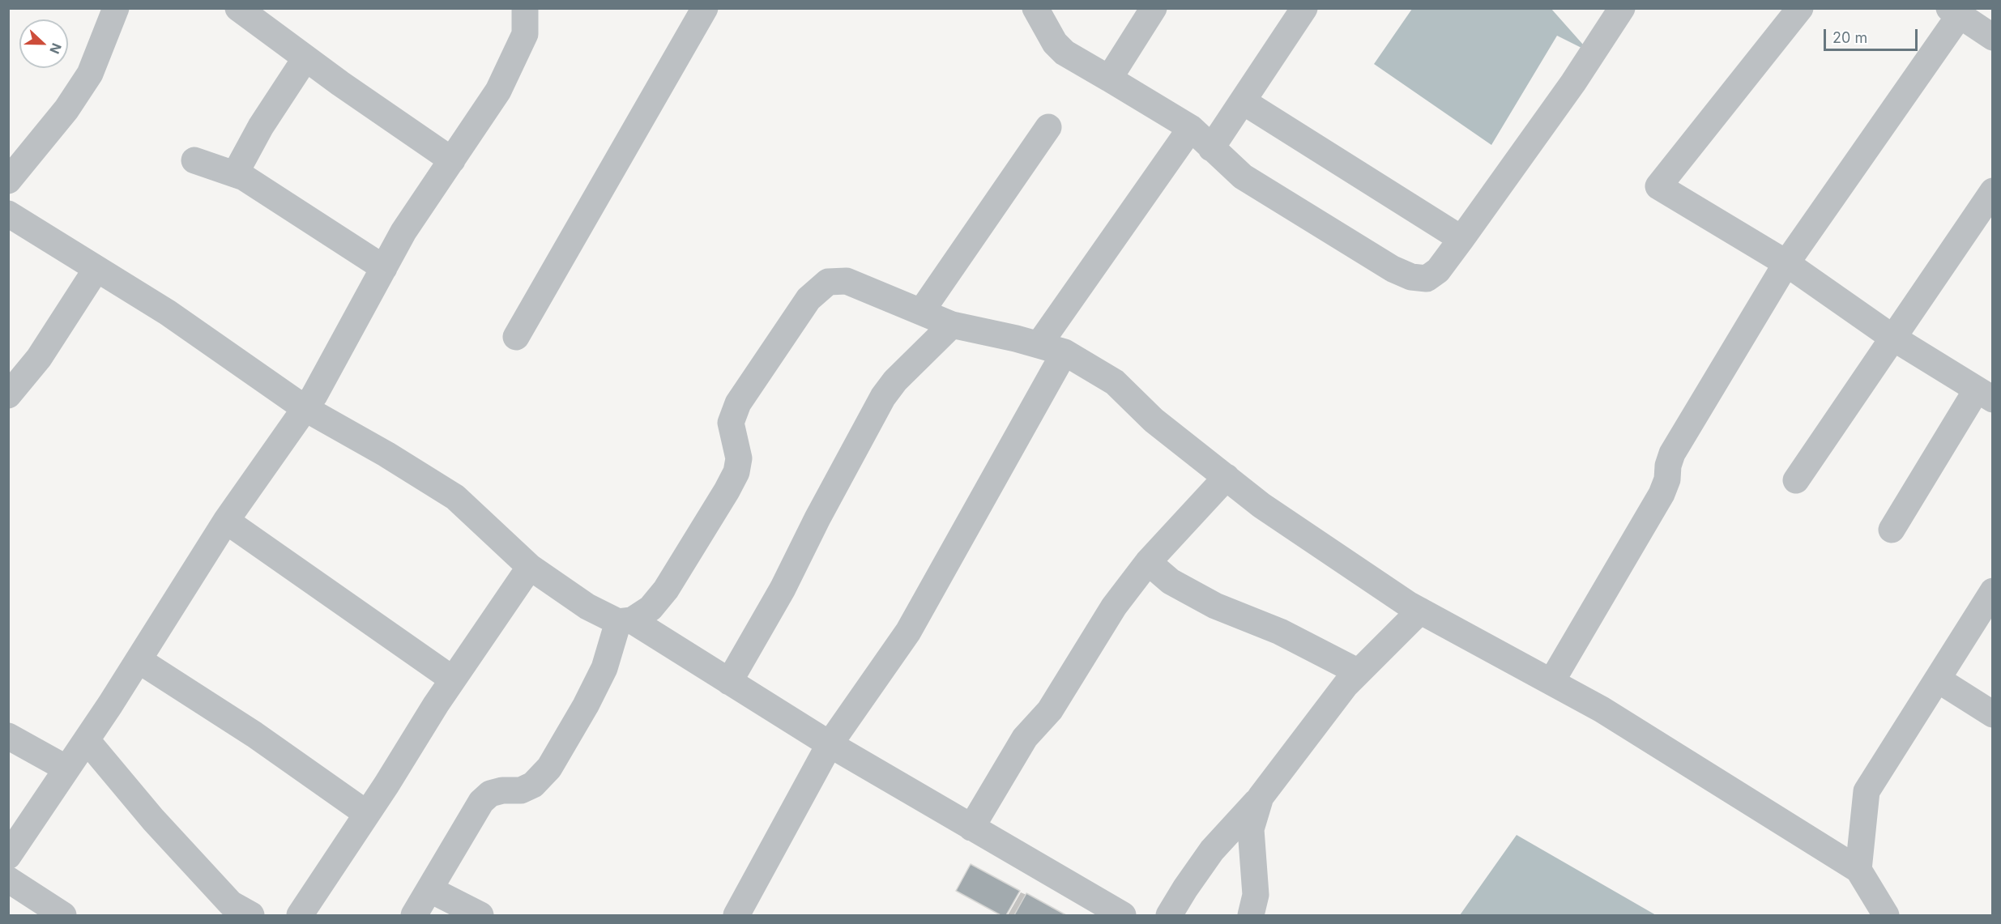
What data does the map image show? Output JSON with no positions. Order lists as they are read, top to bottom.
{
  "scale_bar": "20 m",
  "north": "right"
}
